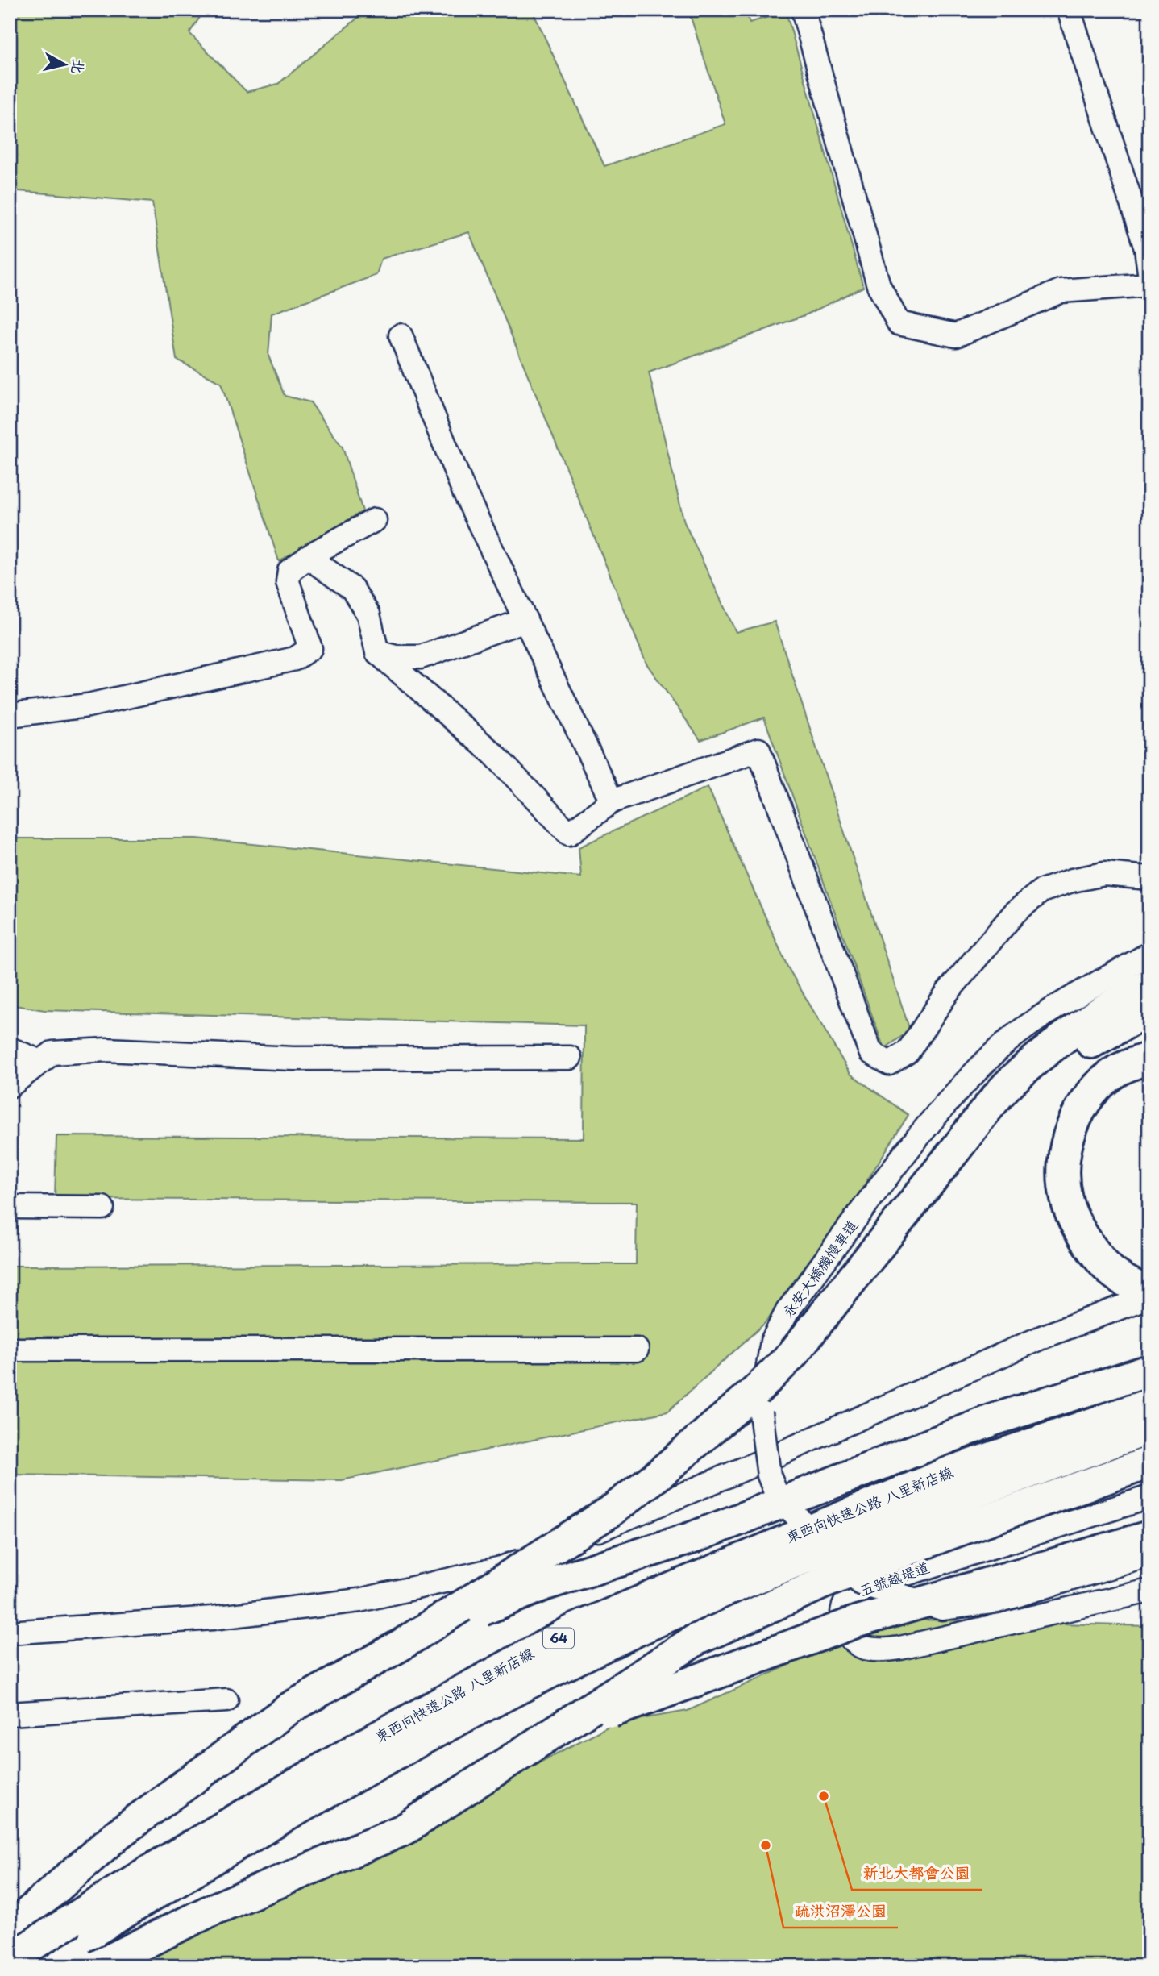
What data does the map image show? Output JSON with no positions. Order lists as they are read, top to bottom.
{
  "streets": {
    "highway": ["東西向快速公路 八里新店線", "64"],
    "street": ["永安大橋機慢車道", "五號越堤道"]
  },
  "places": ["新北大都會公園", "疏洪沼澤公園"],
  "north": "right"
}
